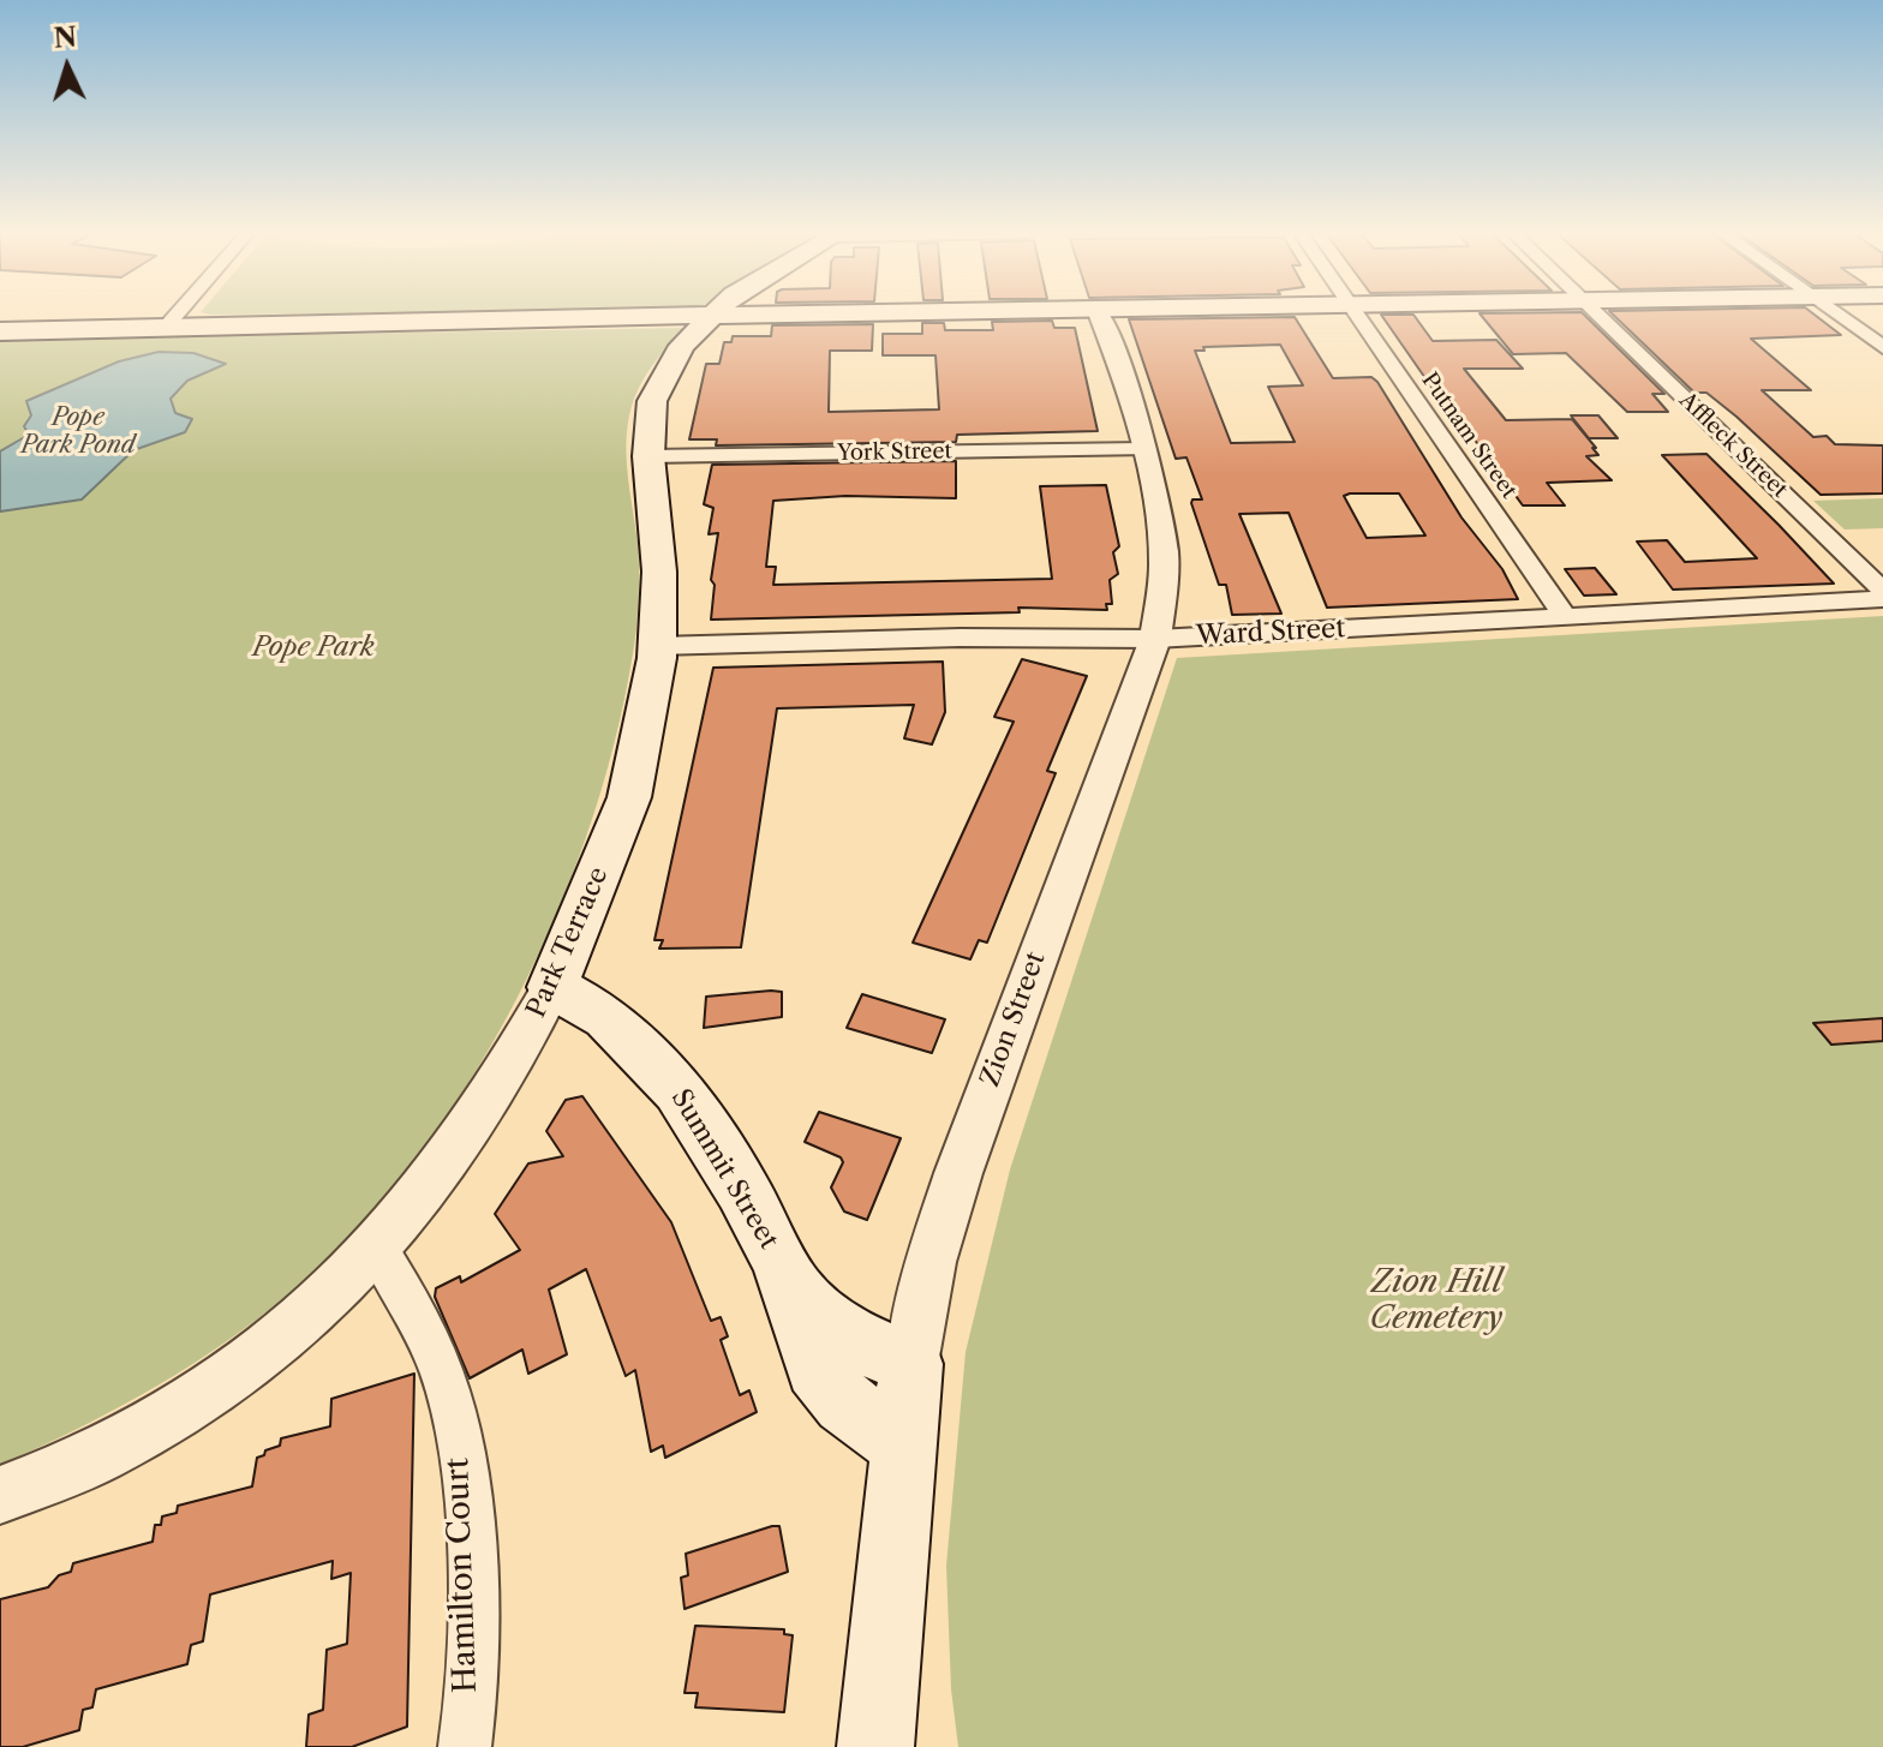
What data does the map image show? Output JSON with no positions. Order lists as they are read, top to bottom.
{
  "streets": {
    "main road": ["Park Terrace", "Zion Street", "Summit Street"],
    "street": [
      "Putnam Street",
      "Affleck Street",
      "York Street",
      "Ward Street",
      "Hamilton Court"
    ]
  },
  "crossings": [
    ["Putnam Street", "Ward Street"],
    ["York Street", "Park Terrace"],
    ["York Street", "Zion Street"],
    ["Ward Street", "Park Terrace"],
    ["Ward Street", "Zion Street"],
    ["Park Terrace", "Summit Street"],
    ["Park Terrace", "Hamilton Court"],
    ["Zion Street", "Summit Street"]
  ],
  "water": ["Pope Park Pond"],
  "parks": ["Pope Park", "Zion Hill Cemetery"],
  "north": "top"
}
